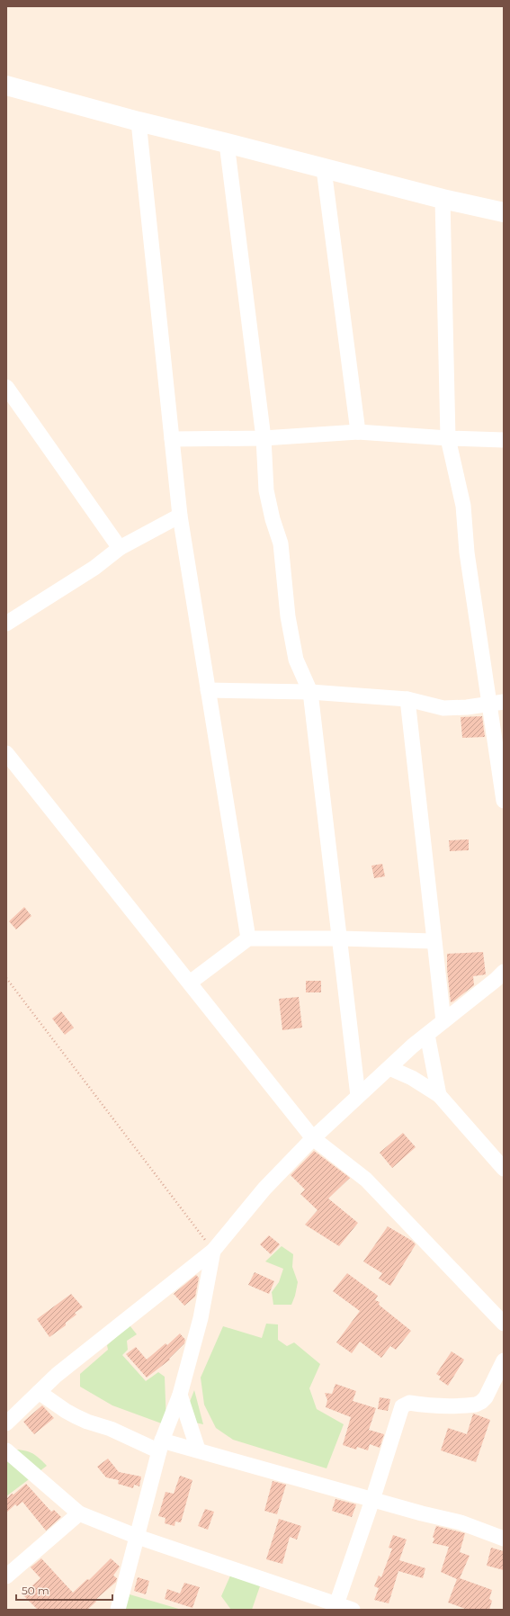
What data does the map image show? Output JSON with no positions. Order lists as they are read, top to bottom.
{
  "scale_bar": "50 m"
}
